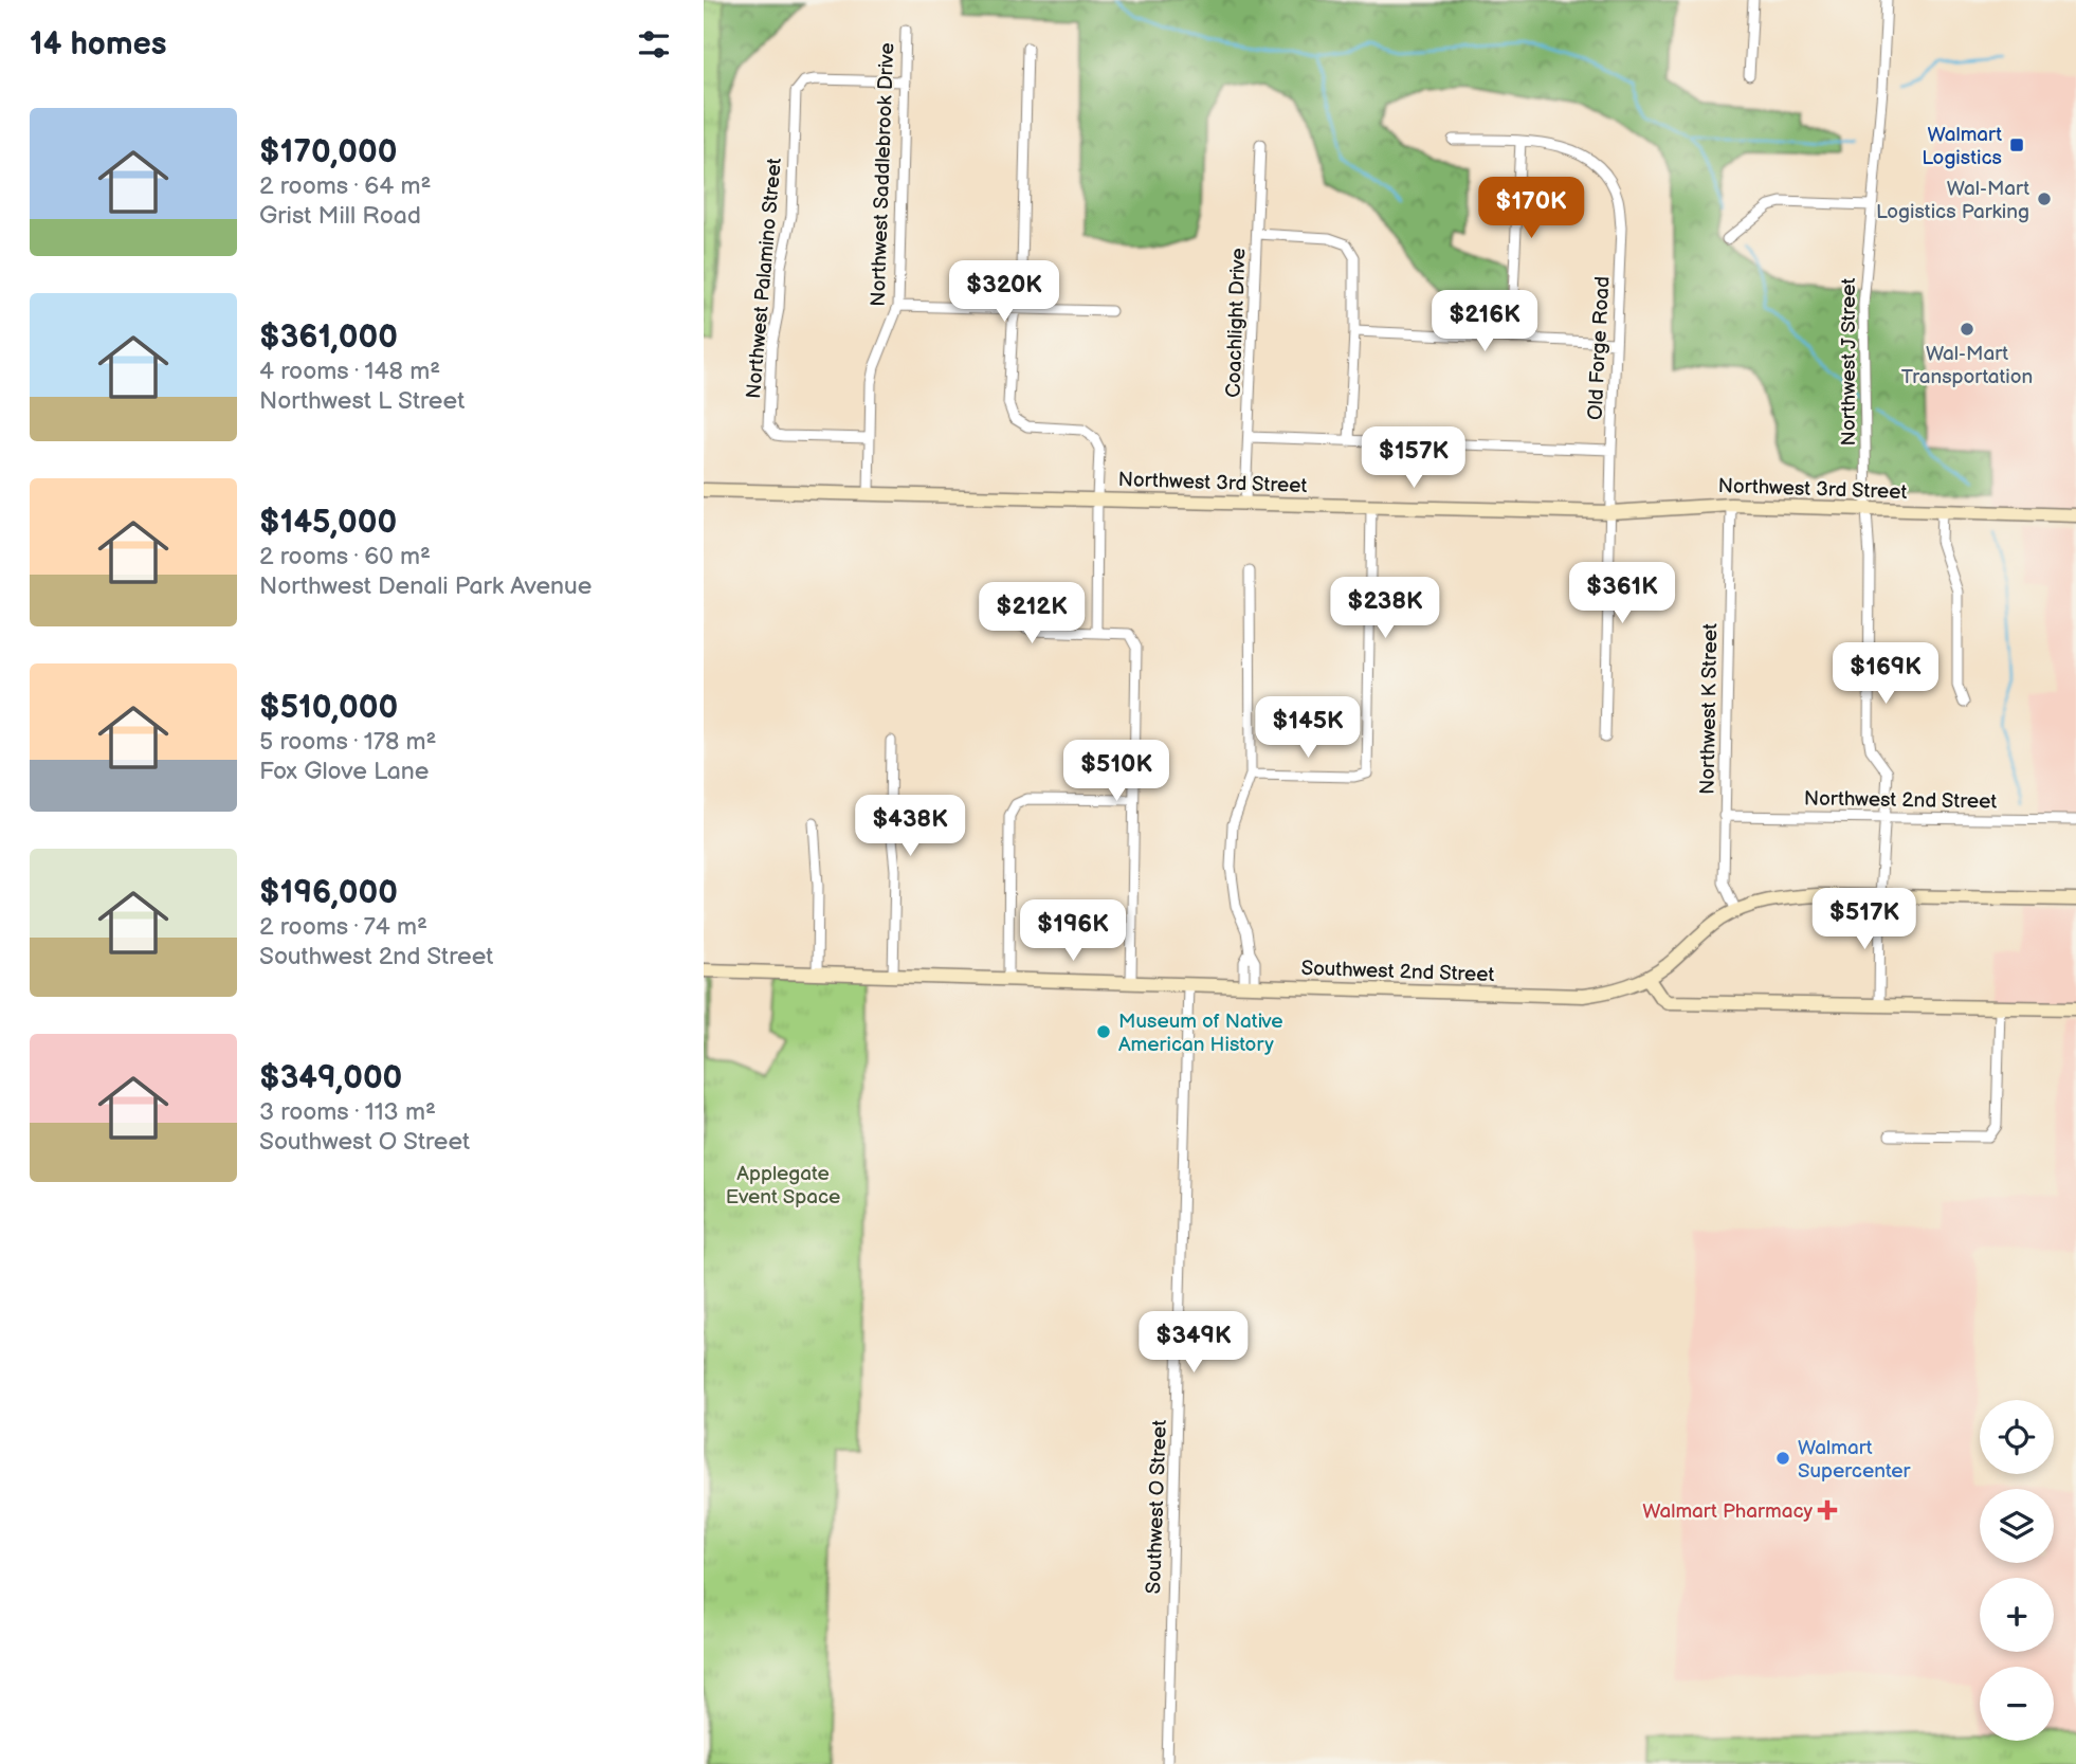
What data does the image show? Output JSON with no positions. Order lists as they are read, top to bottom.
{
  "streets": {
    "street": [
      "Northwest Saddlebrook Drive",
      "Northwest Palamino Street",
      "Coachlight Drive",
      "Old Forge Road",
      "Northwest J Street",
      "Northwest 3rd Street",
      "Northwest K Street",
      "Northwest 2nd Street",
      "Southwest 2nd Street",
      "Southwest O Street"
    ]
  },
  "crossings": [
    ["Northwest Saddlebrook Drive", "Northwest Palamino Street"],
    ["Northwest Saddlebrook Drive", "Northwest 3rd Street"],
    ["Coachlight Drive", "Northwest 3rd Street"],
    ["Old Forge Road", "Northwest 3rd Street"],
    ["Northwest J Street", "Northwest 3rd Street"],
    ["Northwest J Street", "Northwest 2nd Street"],
    ["Northwest J Street", "Southwest 2nd Street"],
    ["Northwest 3rd Street", "Northwest K Street"],
    ["Northwest K Street", "Northwest 2nd Street"],
    ["Northwest K Street", "Southwest 2nd Street"],
    ["Southwest 2nd Street", "Southwest O Street"]
  ],
  "parks": ["Applegate Event Space"],
  "places": {
    "transit": ["Walmart Logistics"],
    "other": [
      "Wal-Mart Logistics Parking",
      "Wal-Mart Transportation",
      "Museum of Native American History",
      "Walmart Supercenter"
    ],
    "health": ["Walmart Pharmacy"]
  },
  "page": {
    "heading": "14 homes",
    "list": [
      {
        "name": "$170,000",
        "note": "2 rooms · 64 m² · Grist Mill Road"
      },
      {
        "name": "$361,000",
        "note": "4 rooms · 148 m² · Northwest L Street"
      },
      {
        "name": "$145,000",
        "note": "2 rooms · 60 m² · Northwest Denali Park Avenue"
      },
      {
        "name": "$510,000",
        "note": "5 rooms · 178 m² · Fox Glove Lane"
      },
      {
        "name": "$196,000",
        "note": "2 rooms · 74 m² · Southwest 2nd Street"
      },
      {
        "name": "$349,000",
        "note": "3 rooms · 113 m² · Southwest O Street"
      }
    ],
    "price": [
      "$170K",
      "$320K",
      "$216K",
      "$157K",
      "$361K",
      "$238K",
      "$212K",
      "$169K",
      "$145K",
      "$510K",
      "$438K",
      "$517K",
      "$196K",
      "$349K"
    ],
    "map_buttons": ["+", "−"]
  }
}
